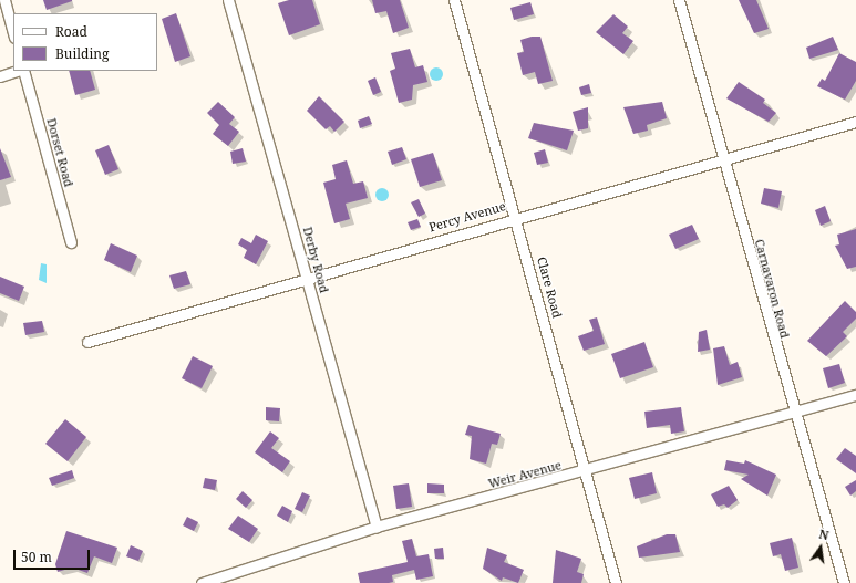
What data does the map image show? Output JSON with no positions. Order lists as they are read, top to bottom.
{
  "streets": {
    "street": [
      "Dorset Road",
      "Percy Avenue",
      "Derby Road",
      "Clare Road",
      "Carnavaron Road",
      "Weir Avenue"
    ]
  },
  "crossings": [
    ["Percy Avenue", "Derby Road"],
    ["Percy Avenue", "Clare Road"],
    ["Percy Avenue", "Carnavaron Road"],
    ["Derby Road", "Weir Avenue"],
    ["Clare Road", "Weir Avenue"],
    ["Carnavaron Road", "Weir Avenue"]
  ],
  "legend": ["Road", "Building"],
  "scale_bar": "50 m",
  "north": "top"
}
